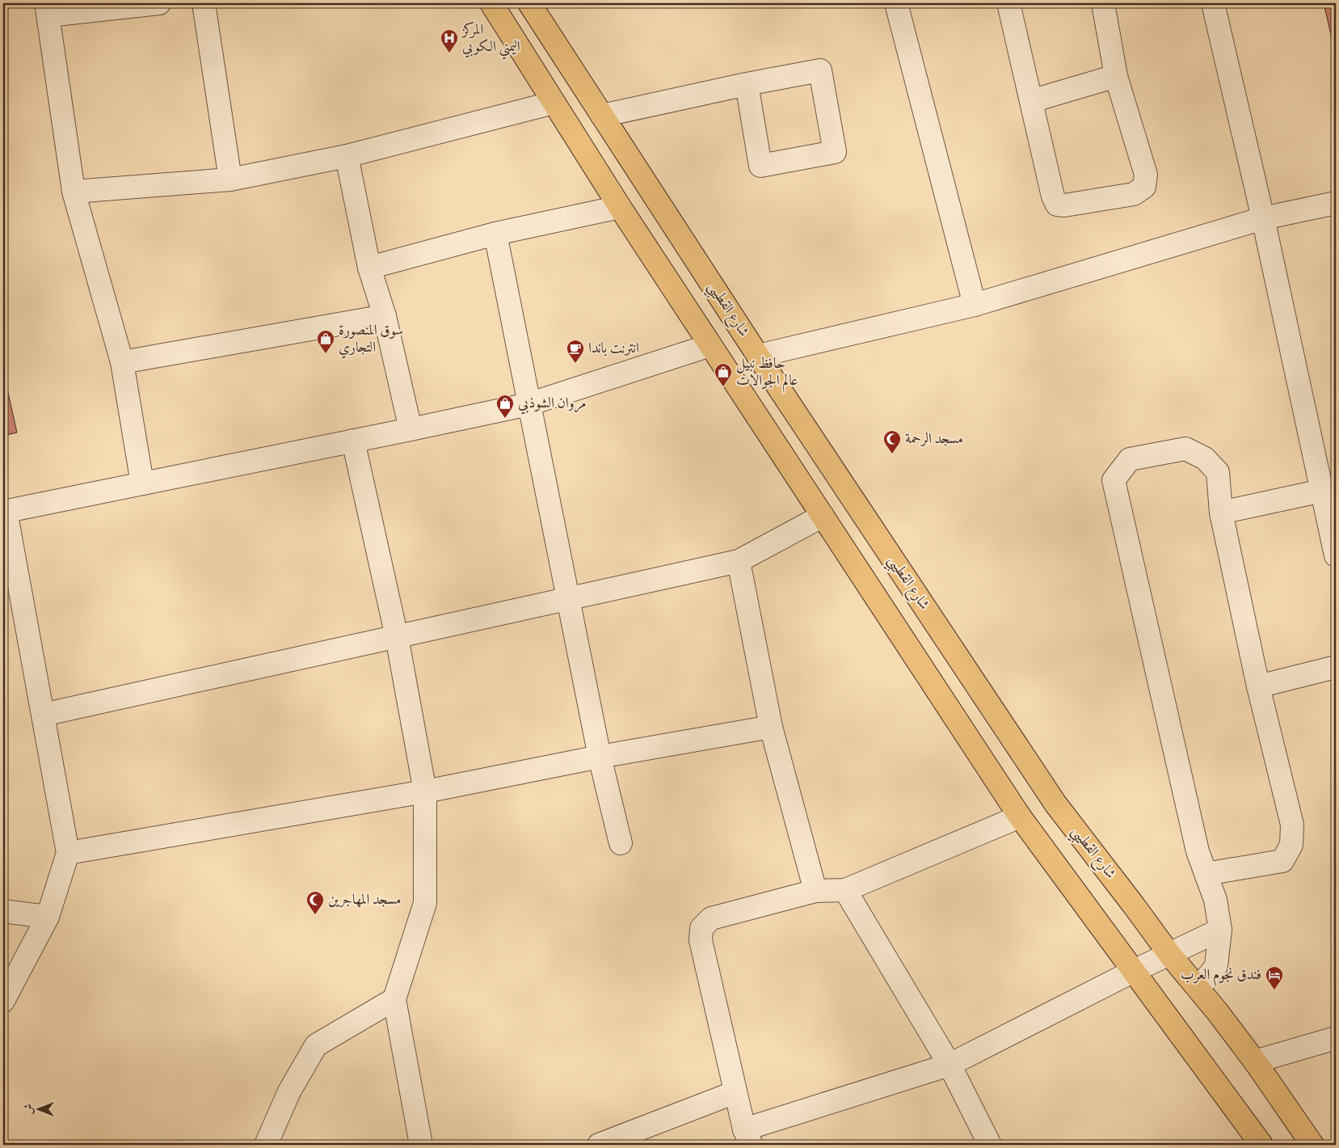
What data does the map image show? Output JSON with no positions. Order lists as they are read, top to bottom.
{
  "streets": {
    "main road": ["شارع القطيبي"]
  },
  "places": {
    "hospital": ["المركز اليمني الكوبي"],
    "shop": ["سوق المنصورة التجاري", "حافظ نبيل عالم الجوالات", "مروان الشوذبي"],
    "cafe": ["انترنت باندا"],
    "mosque": ["مسجد الرحمة", "مسجد المهاجرين"],
    "hotel": ["فندق نجوم العرب"]
  },
  "north": "left"
}
